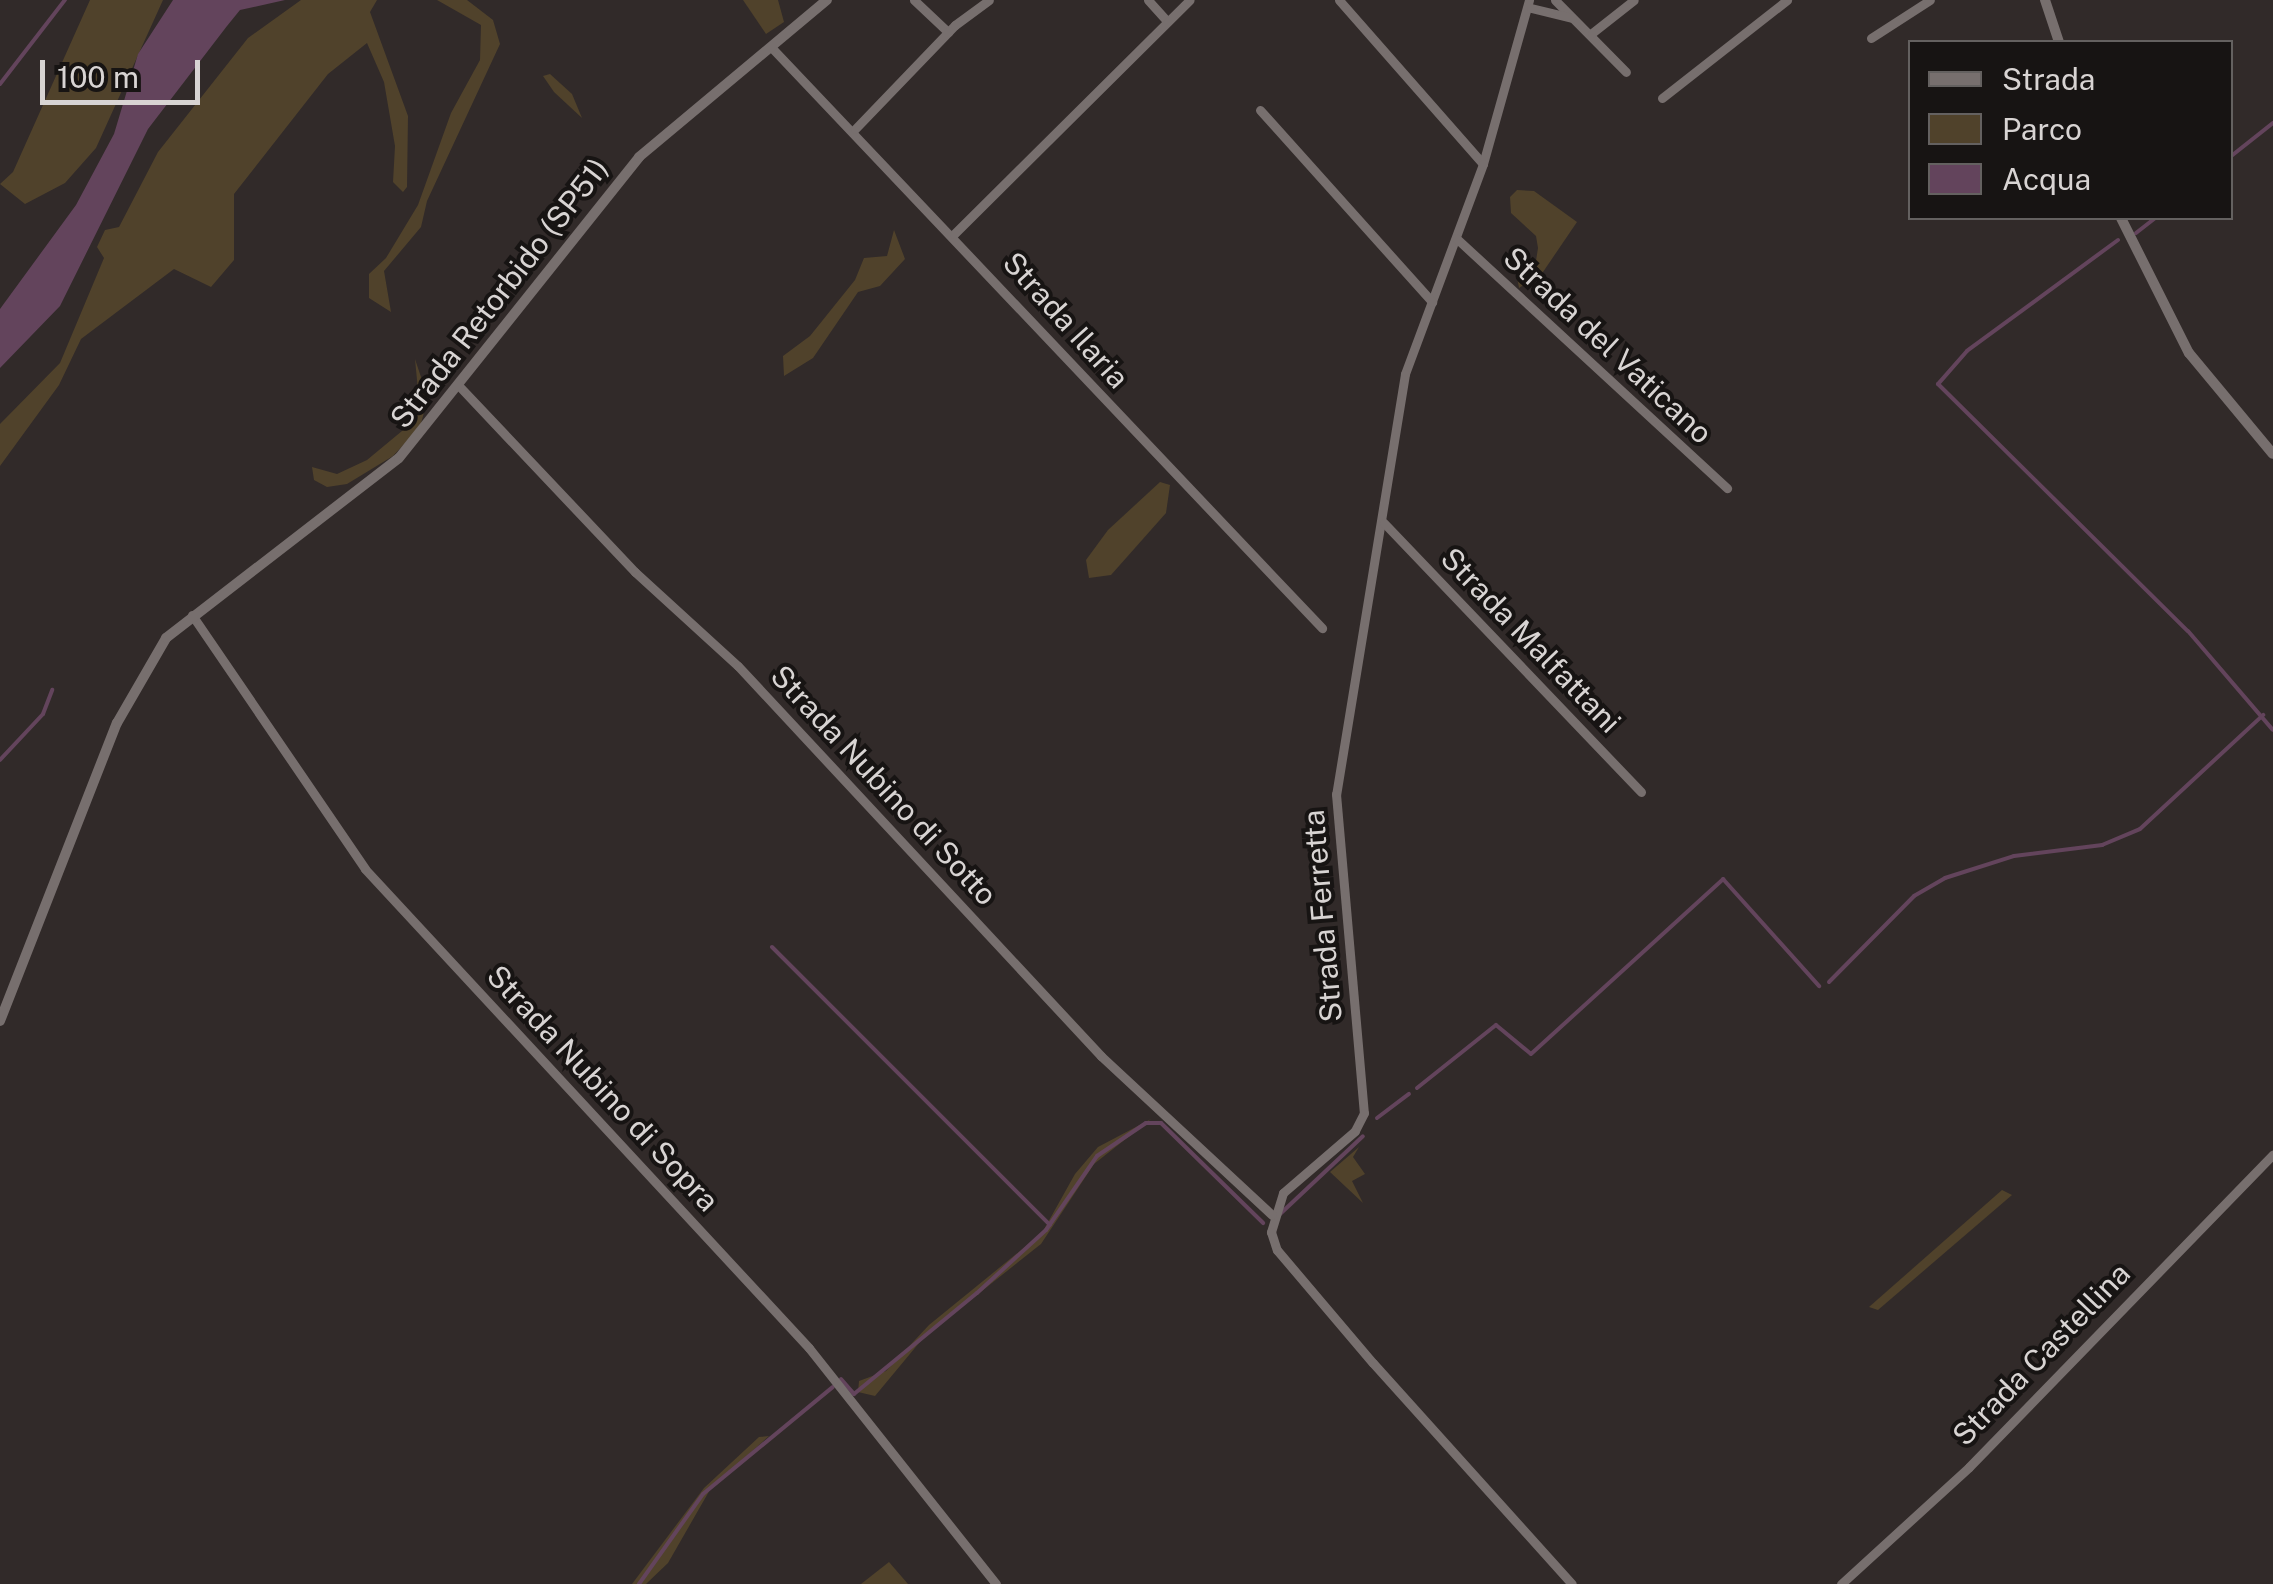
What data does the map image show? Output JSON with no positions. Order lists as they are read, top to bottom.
{
  "streets": {
    "street": [
      "Strada Retorbido (SP51)",
      "Strada Ilaria",
      "Strada del Vaticano",
      "Strada Malfattani",
      "Strada Nubino di Sotto",
      "Strada Ferretta",
      "Strada Nubino di Sopra",
      "Strada Castellina"
    ]
  },
  "crossings": [
    ["Strada Retorbido (SP51)", "Strada Ilaria"],
    ["Strada Retorbido (SP51)", "Strada Nubino di Sotto"],
    ["Strada Retorbido (SP51)", "Strada Nubino di Sopra"],
    ["Strada del Vaticano", "Strada Ferretta"],
    ["Strada Malfattani", "Strada Ferretta"],
    ["Strada Nubino di Sotto", "Strada Ferretta"]
  ],
  "legend": ["Strada", "Parco", "Acqua"],
  "scale_bar": "100 m"
}
